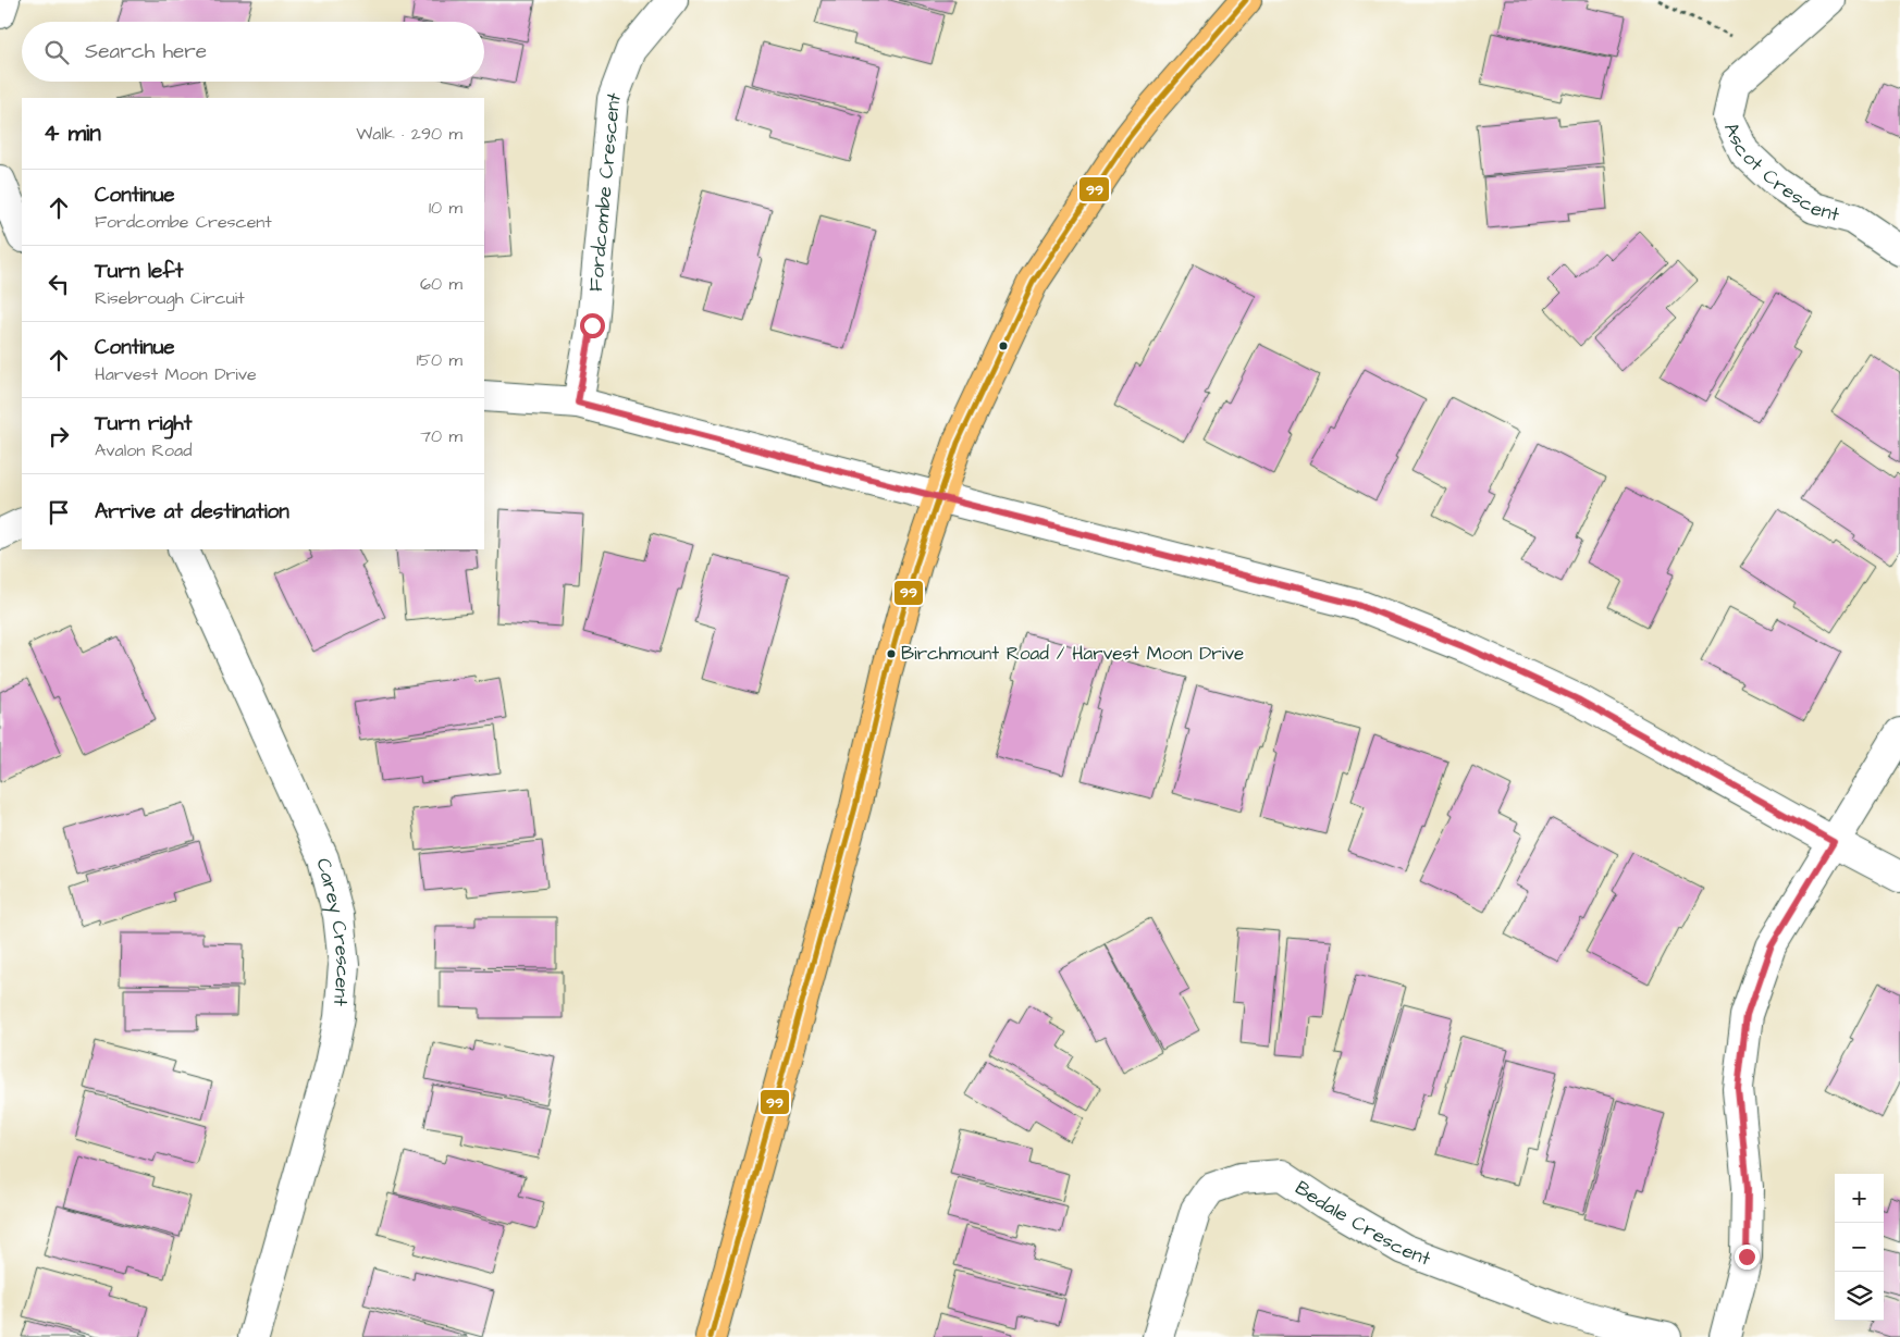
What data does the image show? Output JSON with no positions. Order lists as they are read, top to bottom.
{
  "streets": {
    "street": [
      "Ascot Crescent",
      "Fordcombe Crescent",
      "Carey Crescent",
      "Bedale Crescent"
    ]
  },
  "places": ["Birchmount Road / Harvest Moon Drive"],
  "lines": ["transit line 99"],
  "page": {
    "search": "Search here",
    "heading": ["4 min", "Walk · 290 m"],
    "list": [
      ["Continue", "Fordcombe Crescent", "10 m"],
      ["Turn left", "Risebrough Circuit", "60 m"],
      ["Continue", "Harvest Moon Drive", "150 m"],
      ["Turn right", "Avalon Road", "70 m"],
      "Arrive at destination"
    ],
    "map_buttons": ["+", "−"]
  }
}
